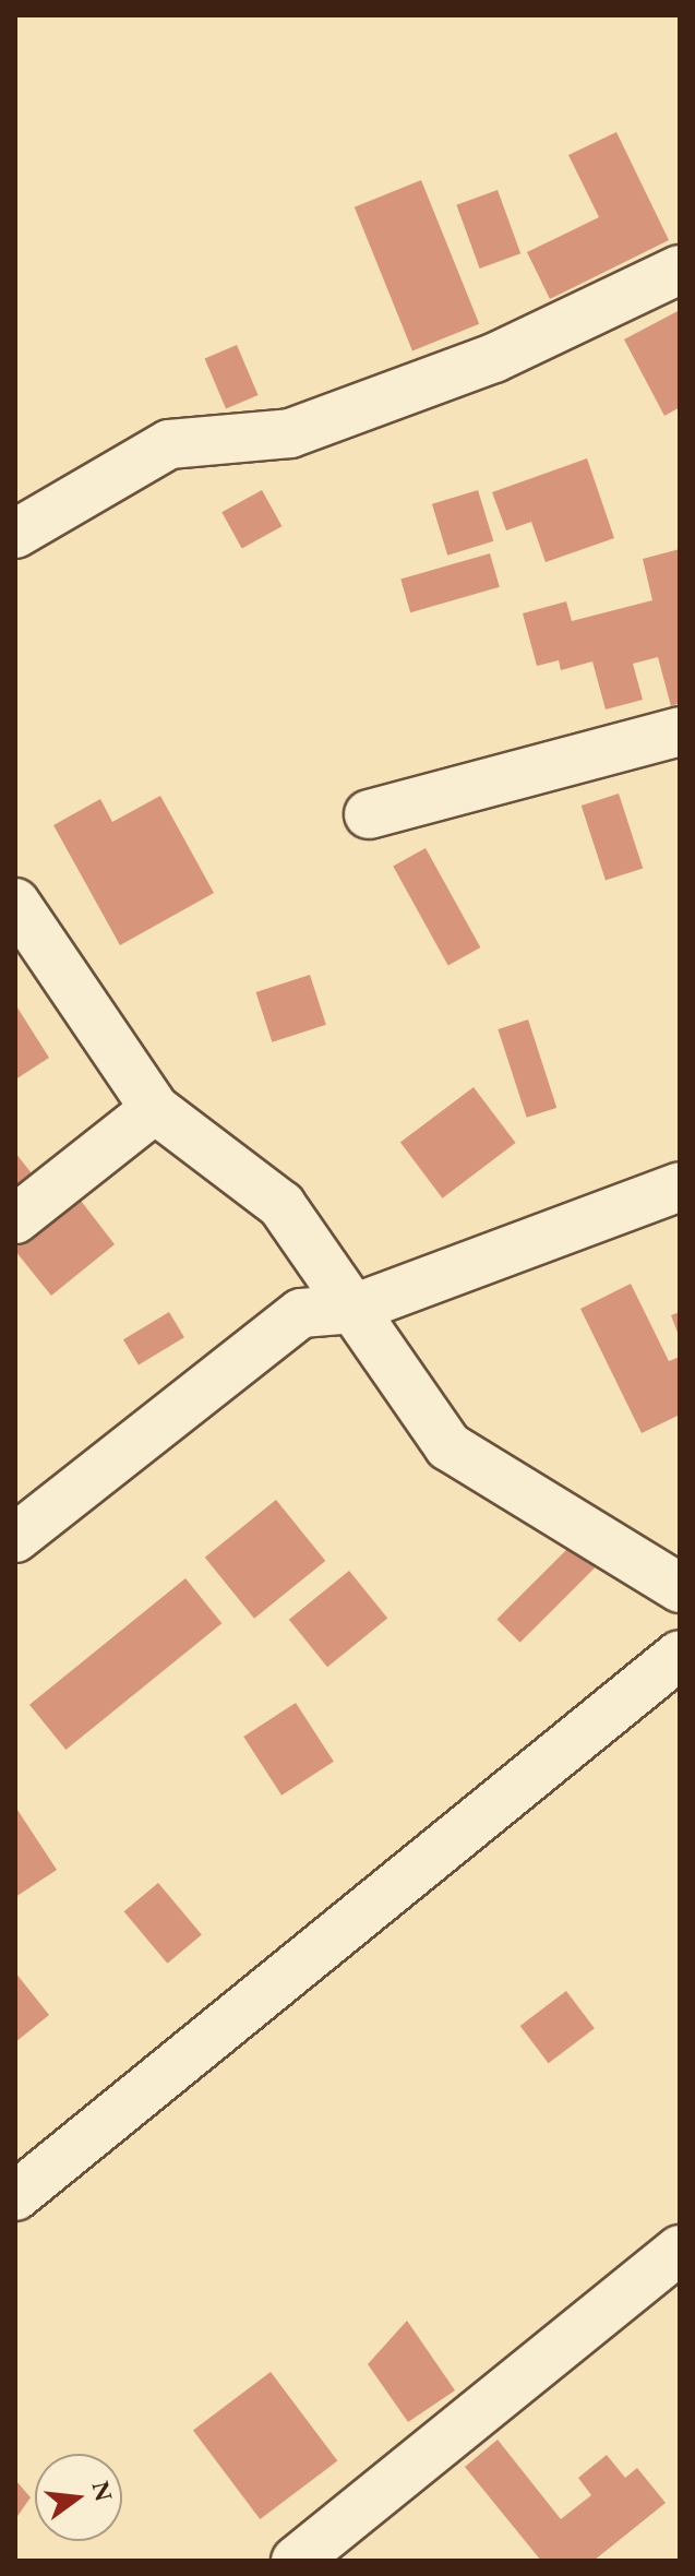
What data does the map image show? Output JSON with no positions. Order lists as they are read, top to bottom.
{
  "north": "right"
}
